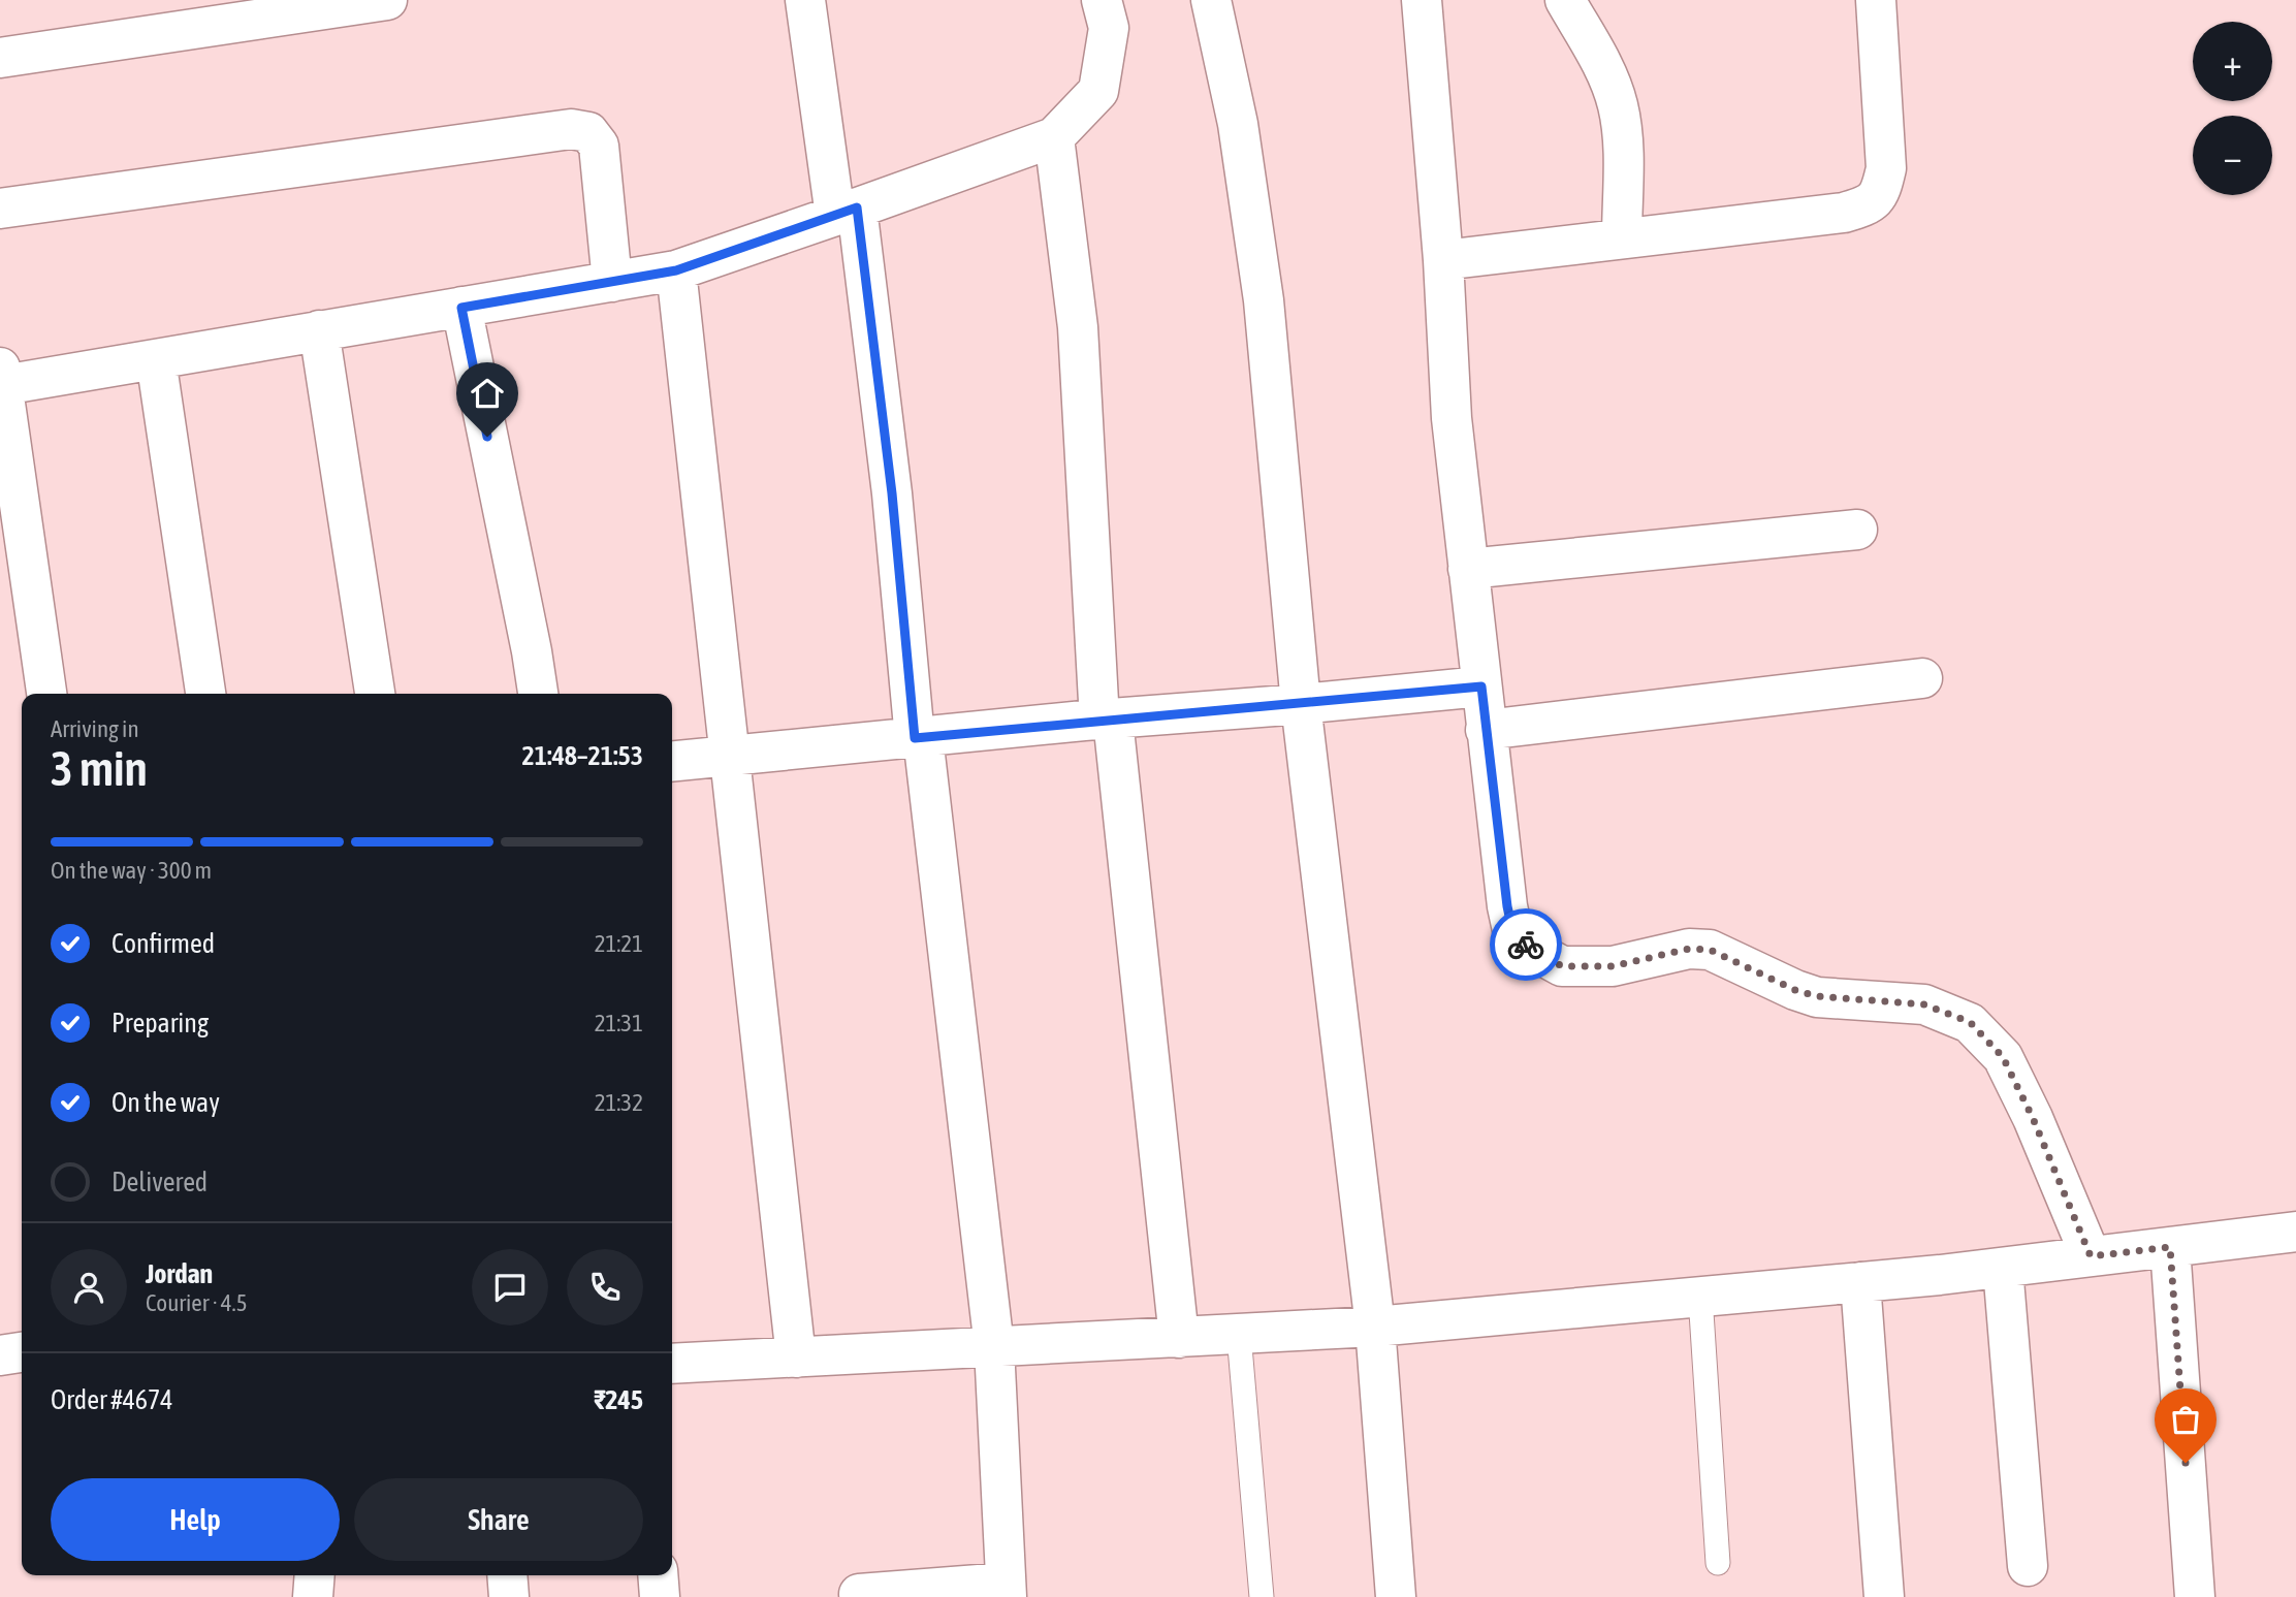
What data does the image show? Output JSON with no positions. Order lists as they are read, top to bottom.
{
  "page": {
    "map_buttons": ["+", "−"],
    "heading": ["3 min", "Arriving in", "21:48–21:53"],
    "panel": [
      "Jordan",
      "Courier · 4.5",
      "Order #4674",
      "₹245"
    ],
    "bar": "On the way · 300 m",
    "list": [
      ["Confirmed", "21:21"],
      ["Preparing", "21:31"],
      ["On the way", "21:32"],
      "Delivered"
    ],
    "buttons": ["Help", "Share"]
  }
}
